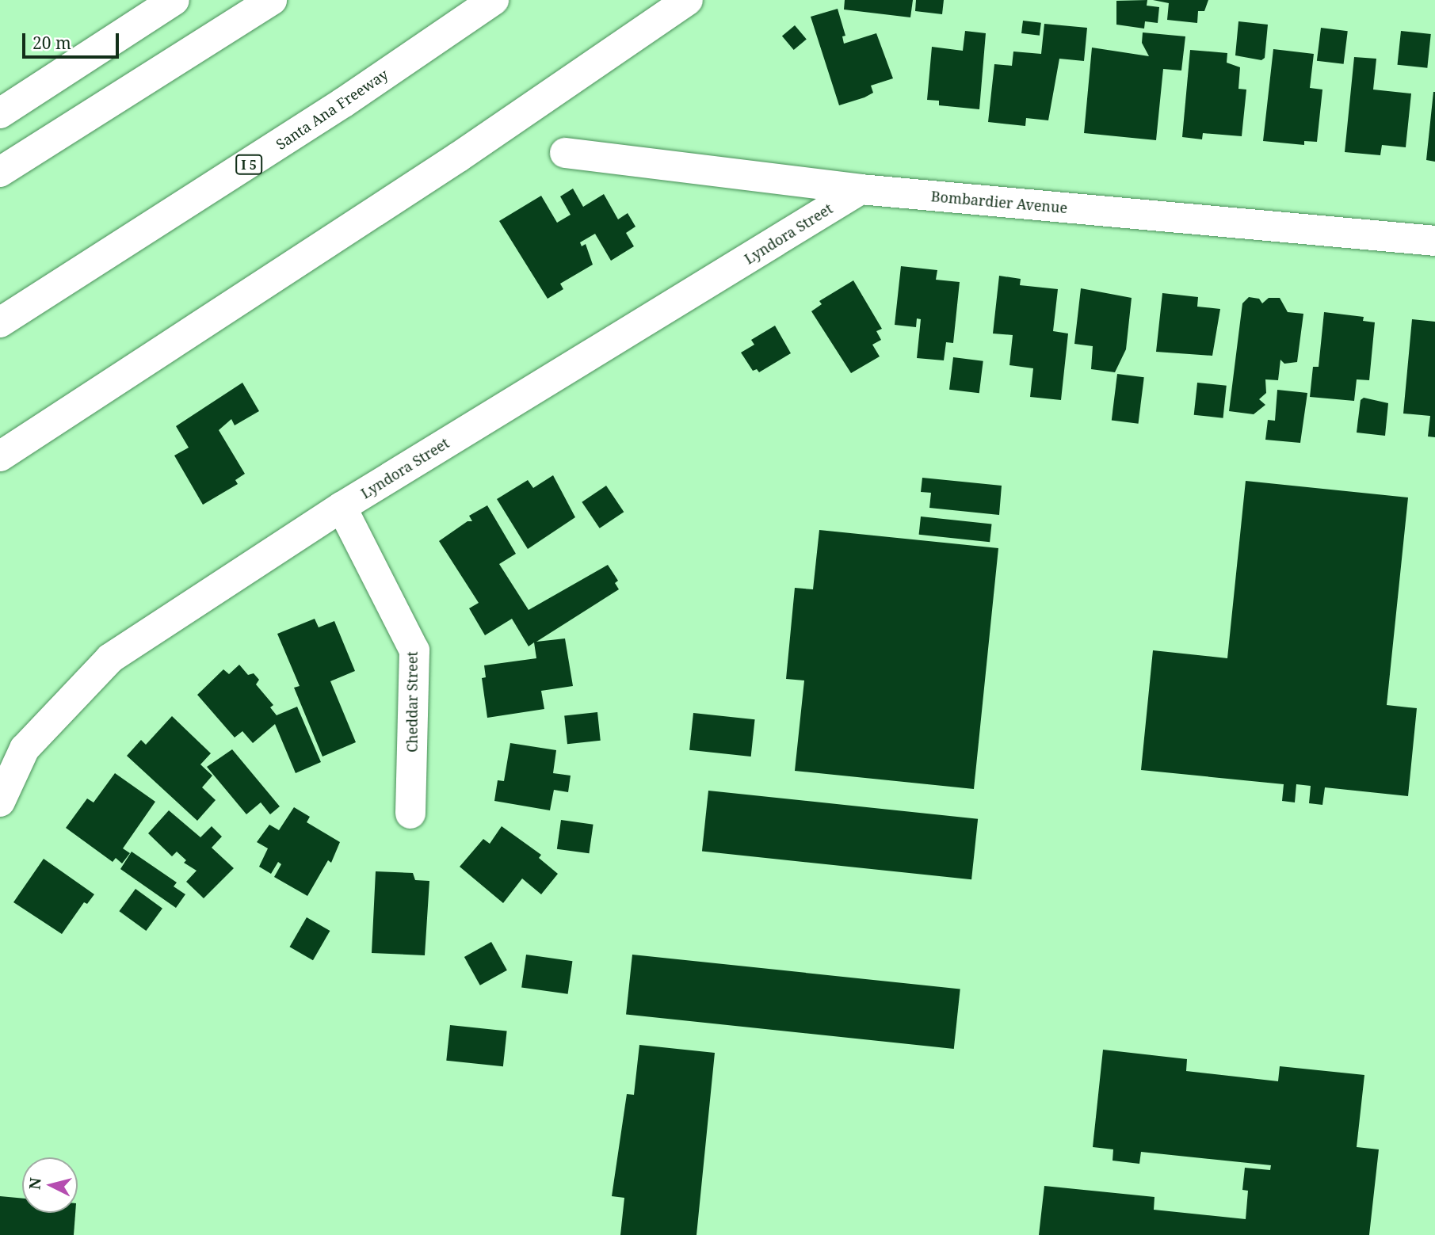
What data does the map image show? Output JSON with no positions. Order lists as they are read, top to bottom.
{
  "streets": {
    "main road": [
      "Santa Ana Freeway",
      "I 5",
      "Bombardier Avenue",
      "Lyndora Street",
      "Cheddar Street"
    ]
  },
  "crossings": [
    ["Bombardier Avenue", "Lyndora Street"],
    ["Lyndora Street", "Cheddar Street"]
  ],
  "scale_bar": "20 m",
  "north": "left"
}
